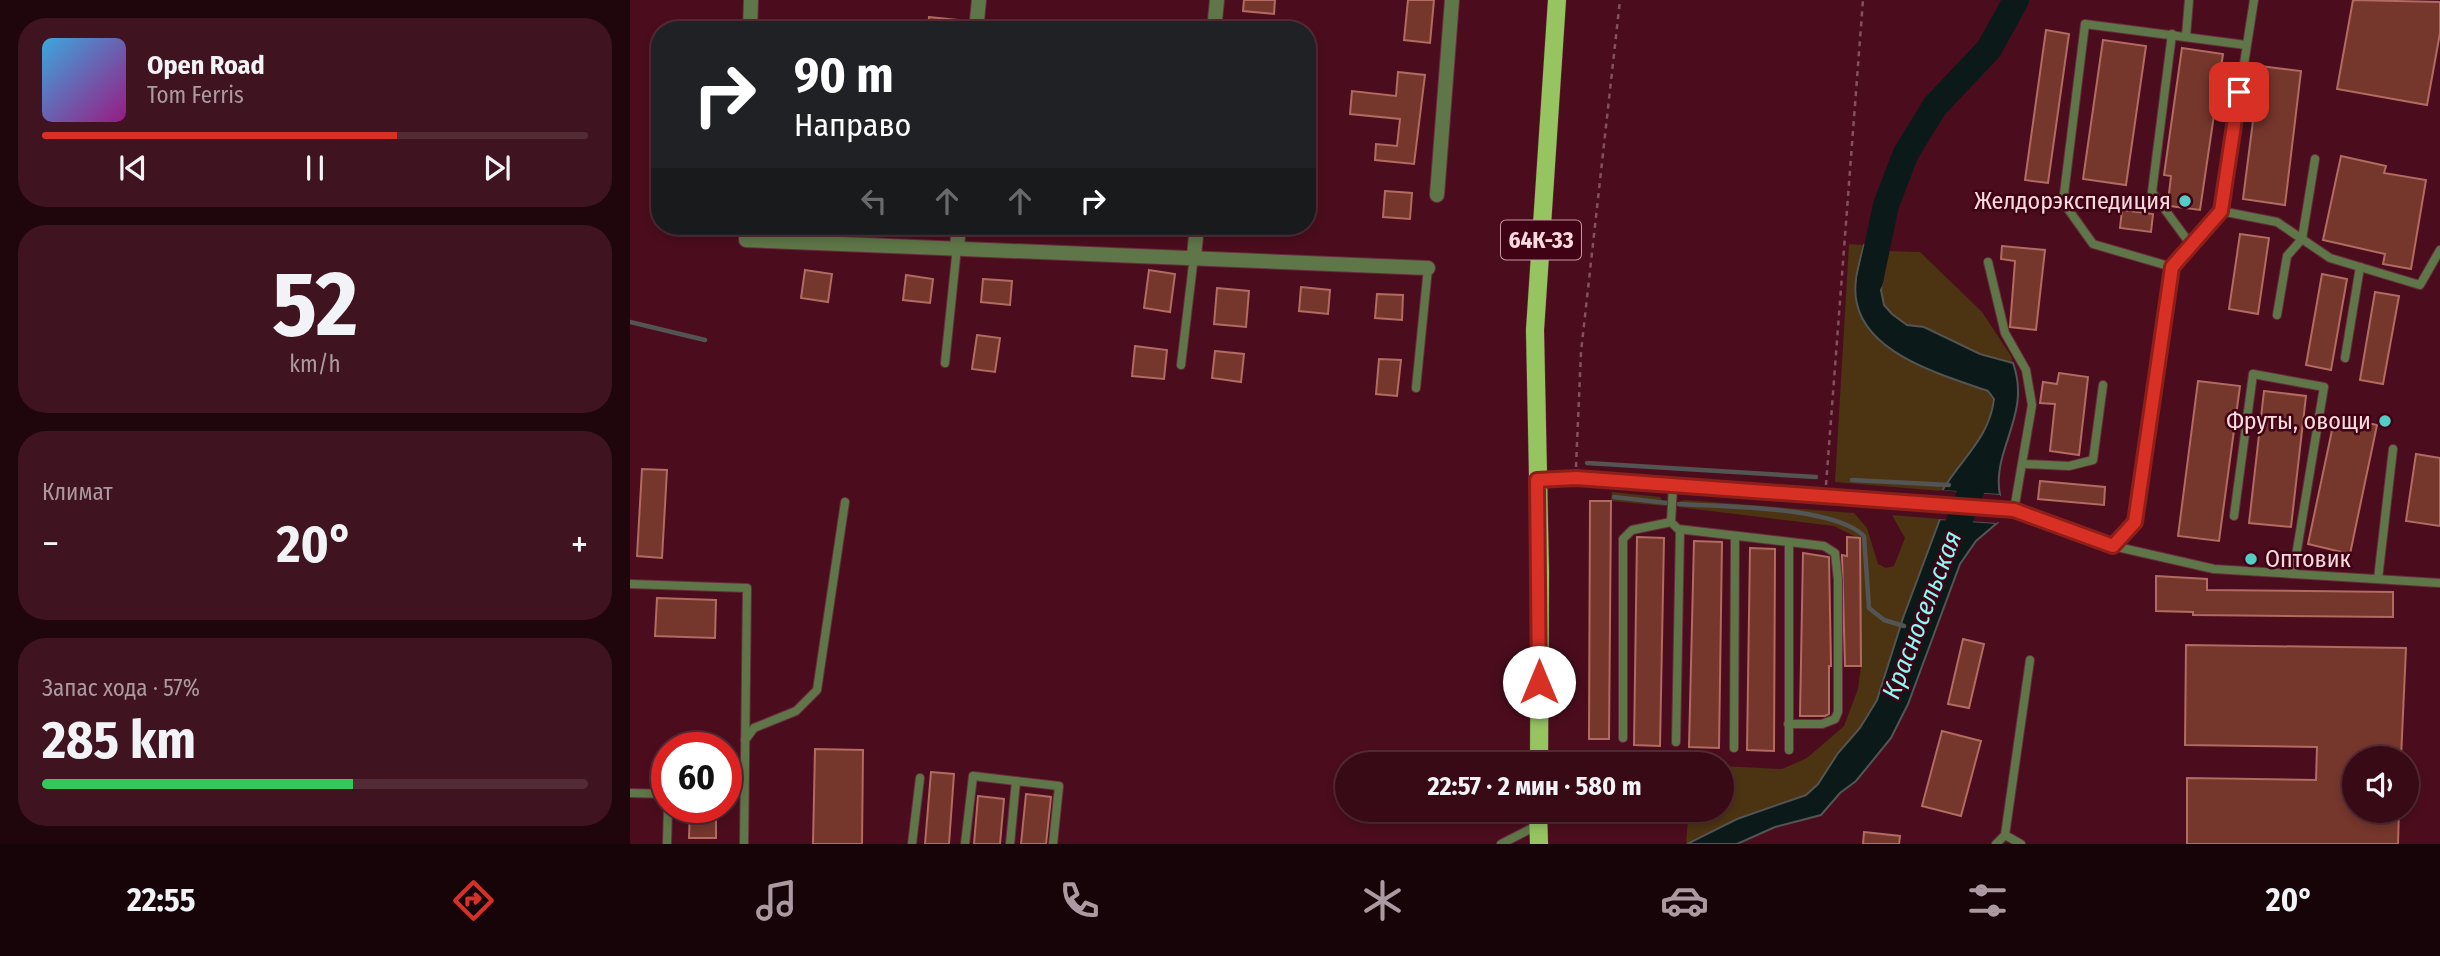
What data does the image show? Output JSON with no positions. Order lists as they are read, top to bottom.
{
  "streets": {
    "main road": ["64К-33"]
  },
  "water": ["Красносельская"],
  "places": ["Желдорэкспедиция", "Фруты, овощи", "Оптовик"],
  "page": {
    "turn": ["90 m", "Направо"],
    "song": ["Open Road", "Tom Ferris"],
    "tile": [
      ["52", "km/h"],
      "Климат",
      ["Запас хода · 57%", "285 km"]
    ],
    "heat": ["−", "20°", "+"],
    "limit": "60",
    "trip": "22:57 · 2 мин · 580 m",
    "tabs": ["22:55", "20°"]
  }
}
